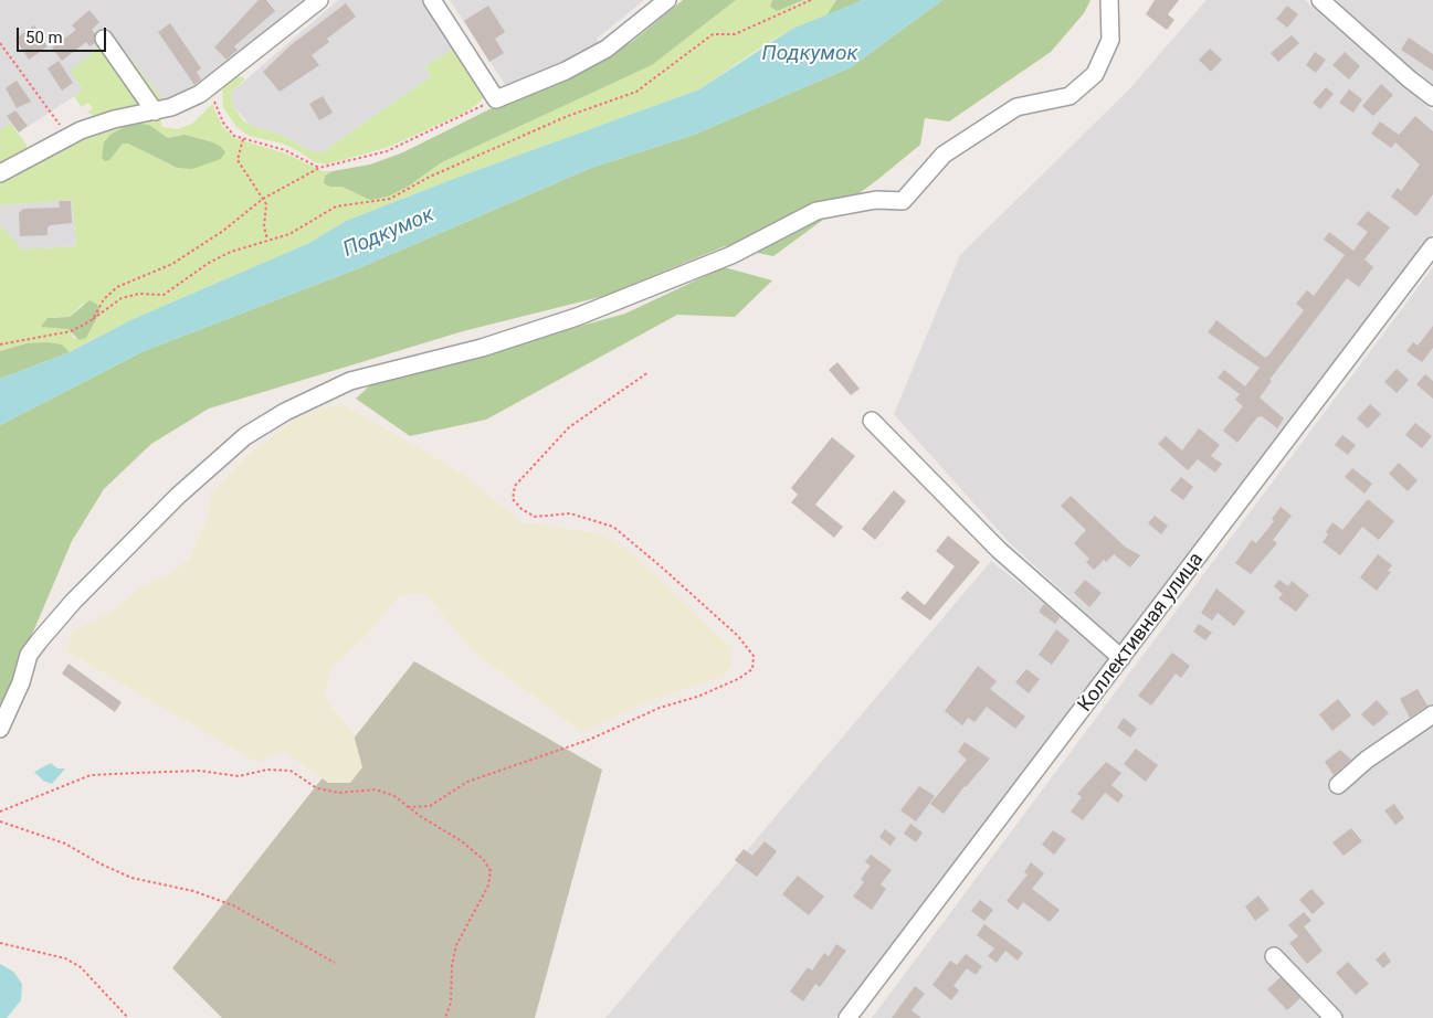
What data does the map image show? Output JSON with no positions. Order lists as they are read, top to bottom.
{
  "streets": {
    "street": ["Коллективная улица"]
  },
  "water": ["Подкумок"],
  "scale_bar": "50 m"
}
